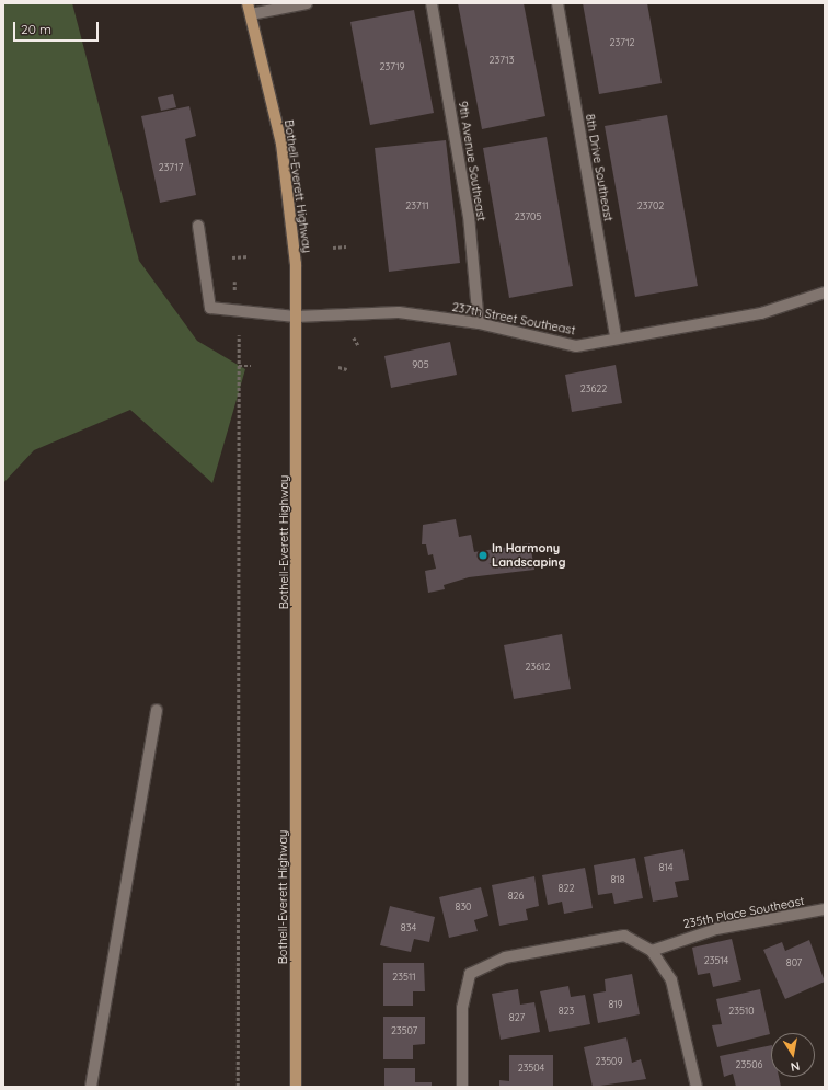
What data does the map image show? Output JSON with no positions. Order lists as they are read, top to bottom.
{
  "streets": {
    "main road": ["Bothell-Everett Highway"],
    "street": [
      "9th Avenue Southeast",
      "8th Drive Southeast",
      "237th Street Southeast",
      "235th Place Southeast"
    ]
  },
  "crossings": [
    ["9th Avenue Southeast", "237th Street Southeast"],
    ["8th Drive Southeast", "237th Street Southeast"],
    ["Bothell-Everett Highway", "237th Street Southeast"]
  ],
  "places": ["In Harmony Landscaping"],
  "house_numbers": [
    "23712",
    "23713",
    "23719",
    "23717",
    "23711",
    "23702",
    "23705",
    "905",
    "23622",
    "23612",
    "814",
    "818",
    "822",
    "826",
    "830",
    "834",
    "23514",
    "807",
    "23511",
    "819",
    "823",
    "23510",
    "827",
    "23507",
    "23509",
    "23506",
    "23504"
  ],
  "scale_bar": "20 m",
  "north": "bottom"
}
